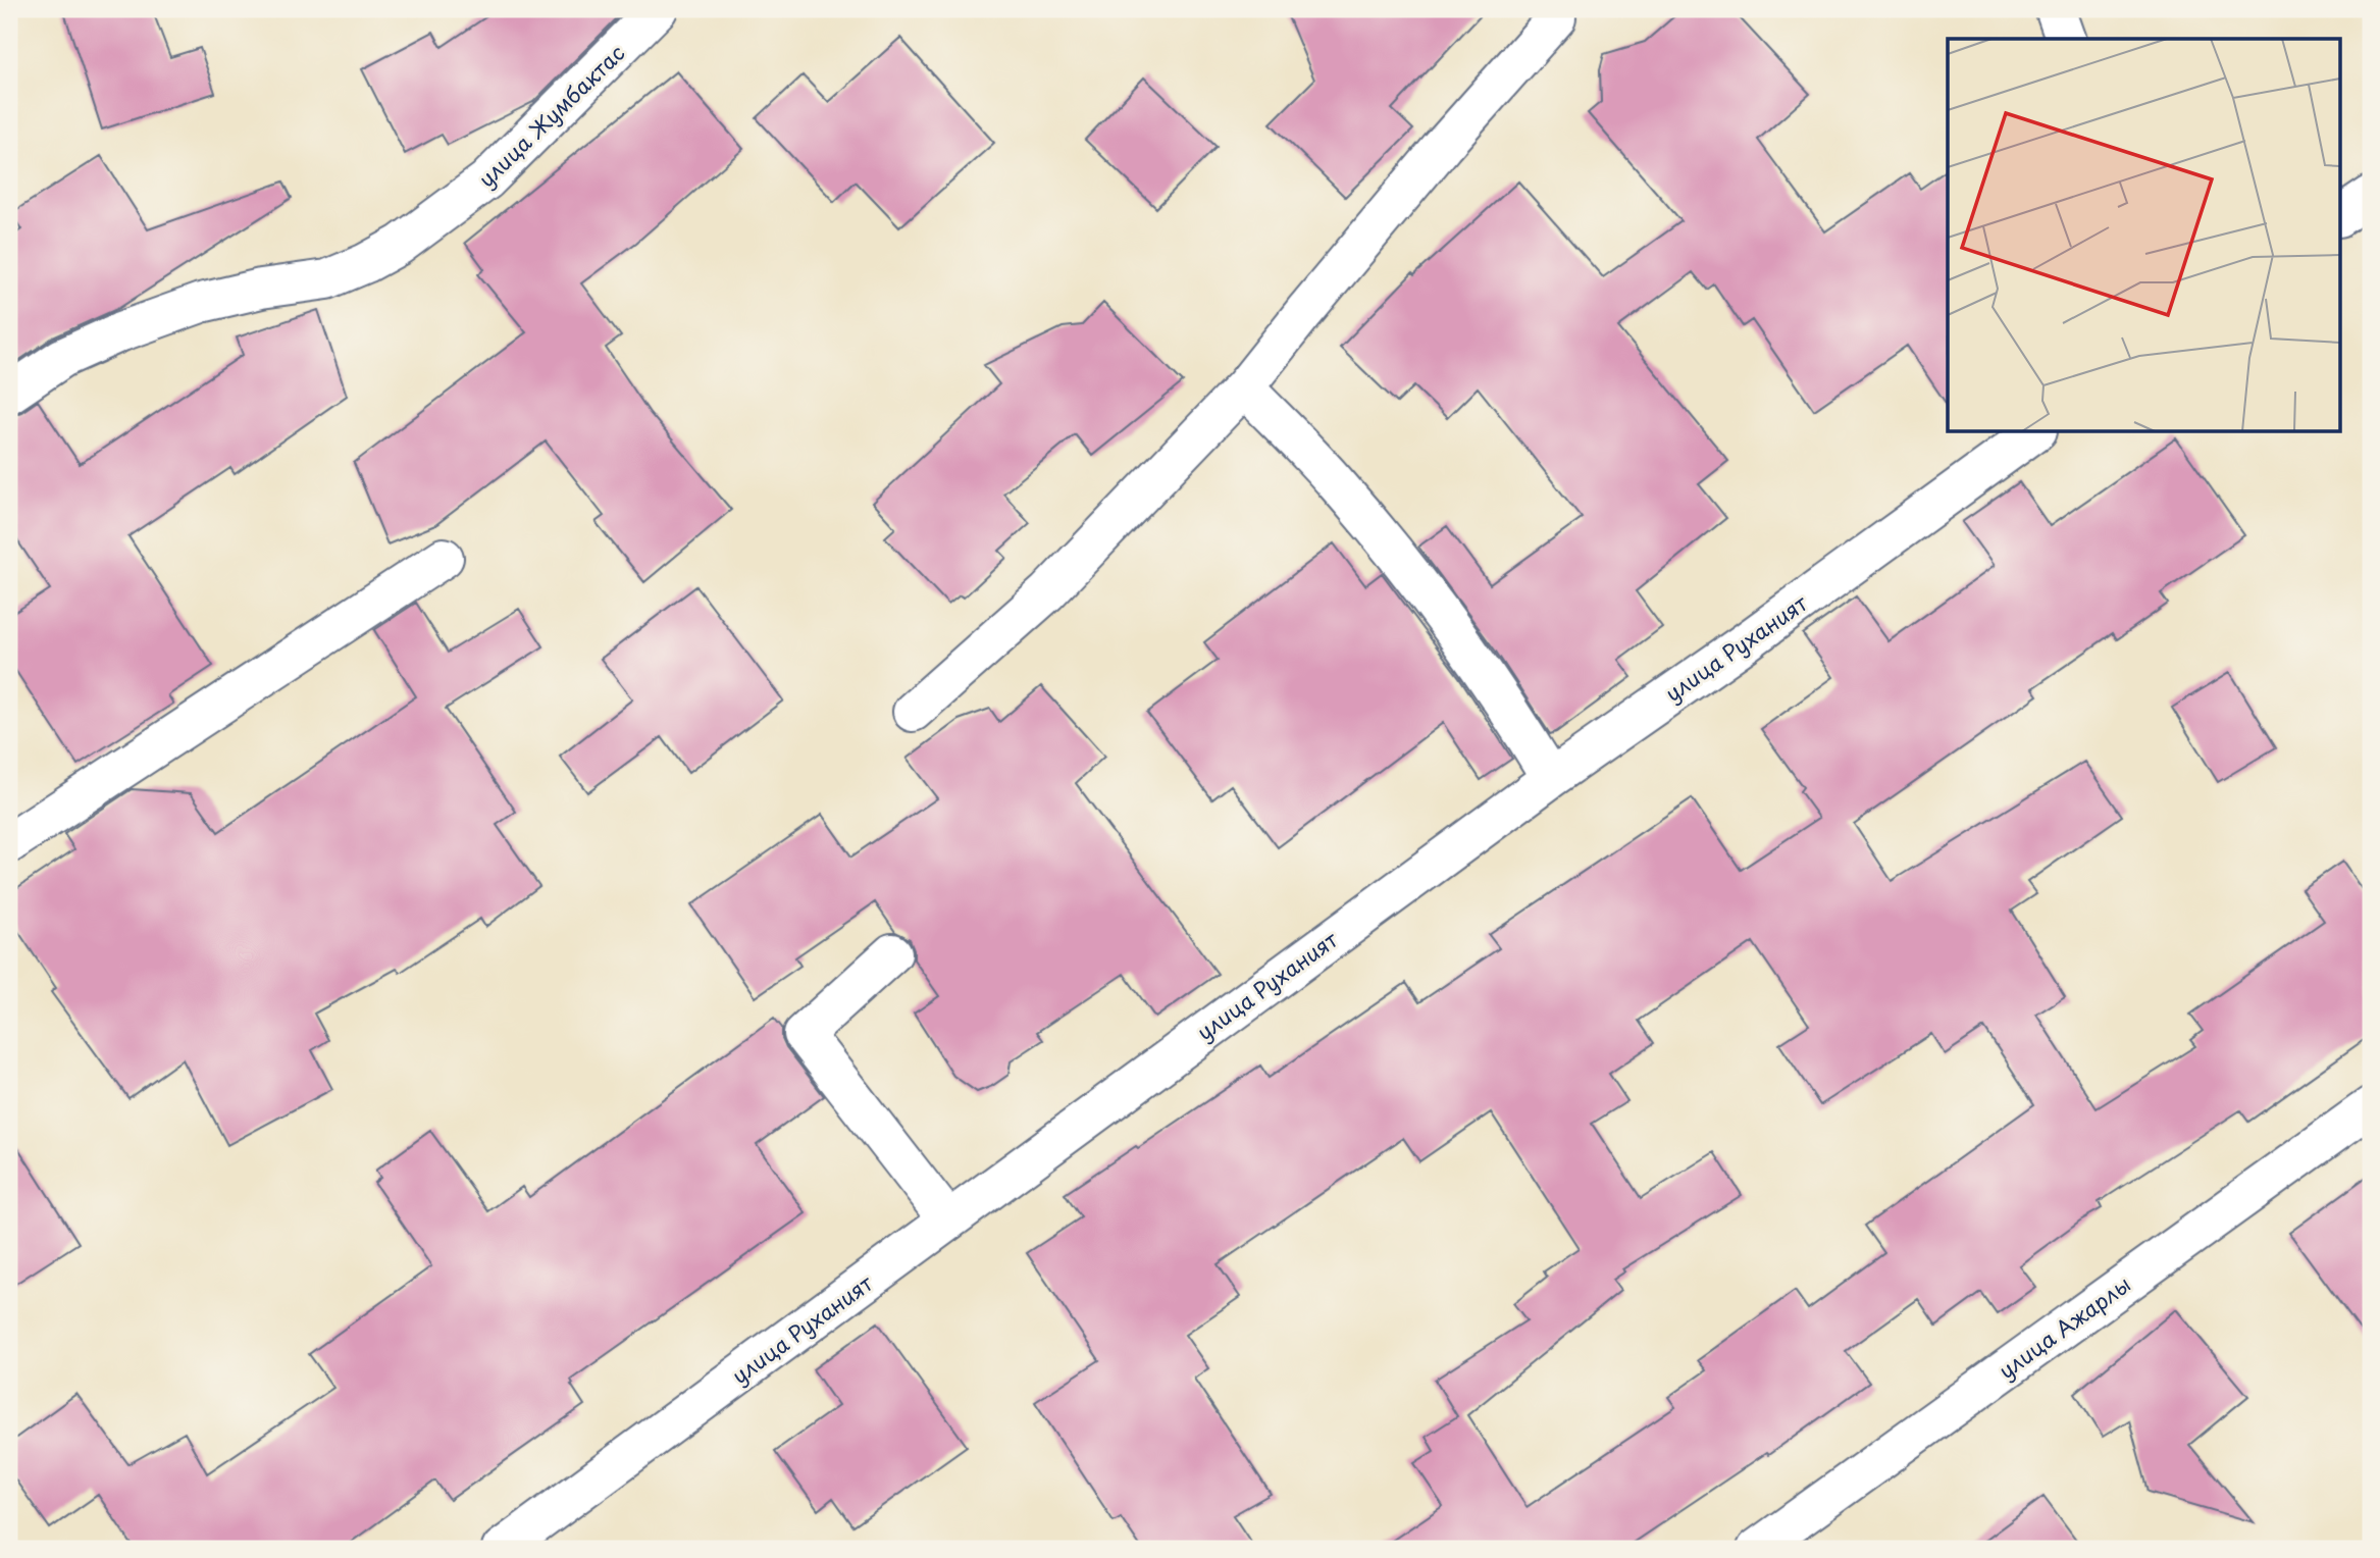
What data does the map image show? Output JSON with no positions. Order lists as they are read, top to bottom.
{
  "streets": {
    "street": ["улица Жумбактас", "улица Руханият", "улица Ажарлы"]
  }
}
